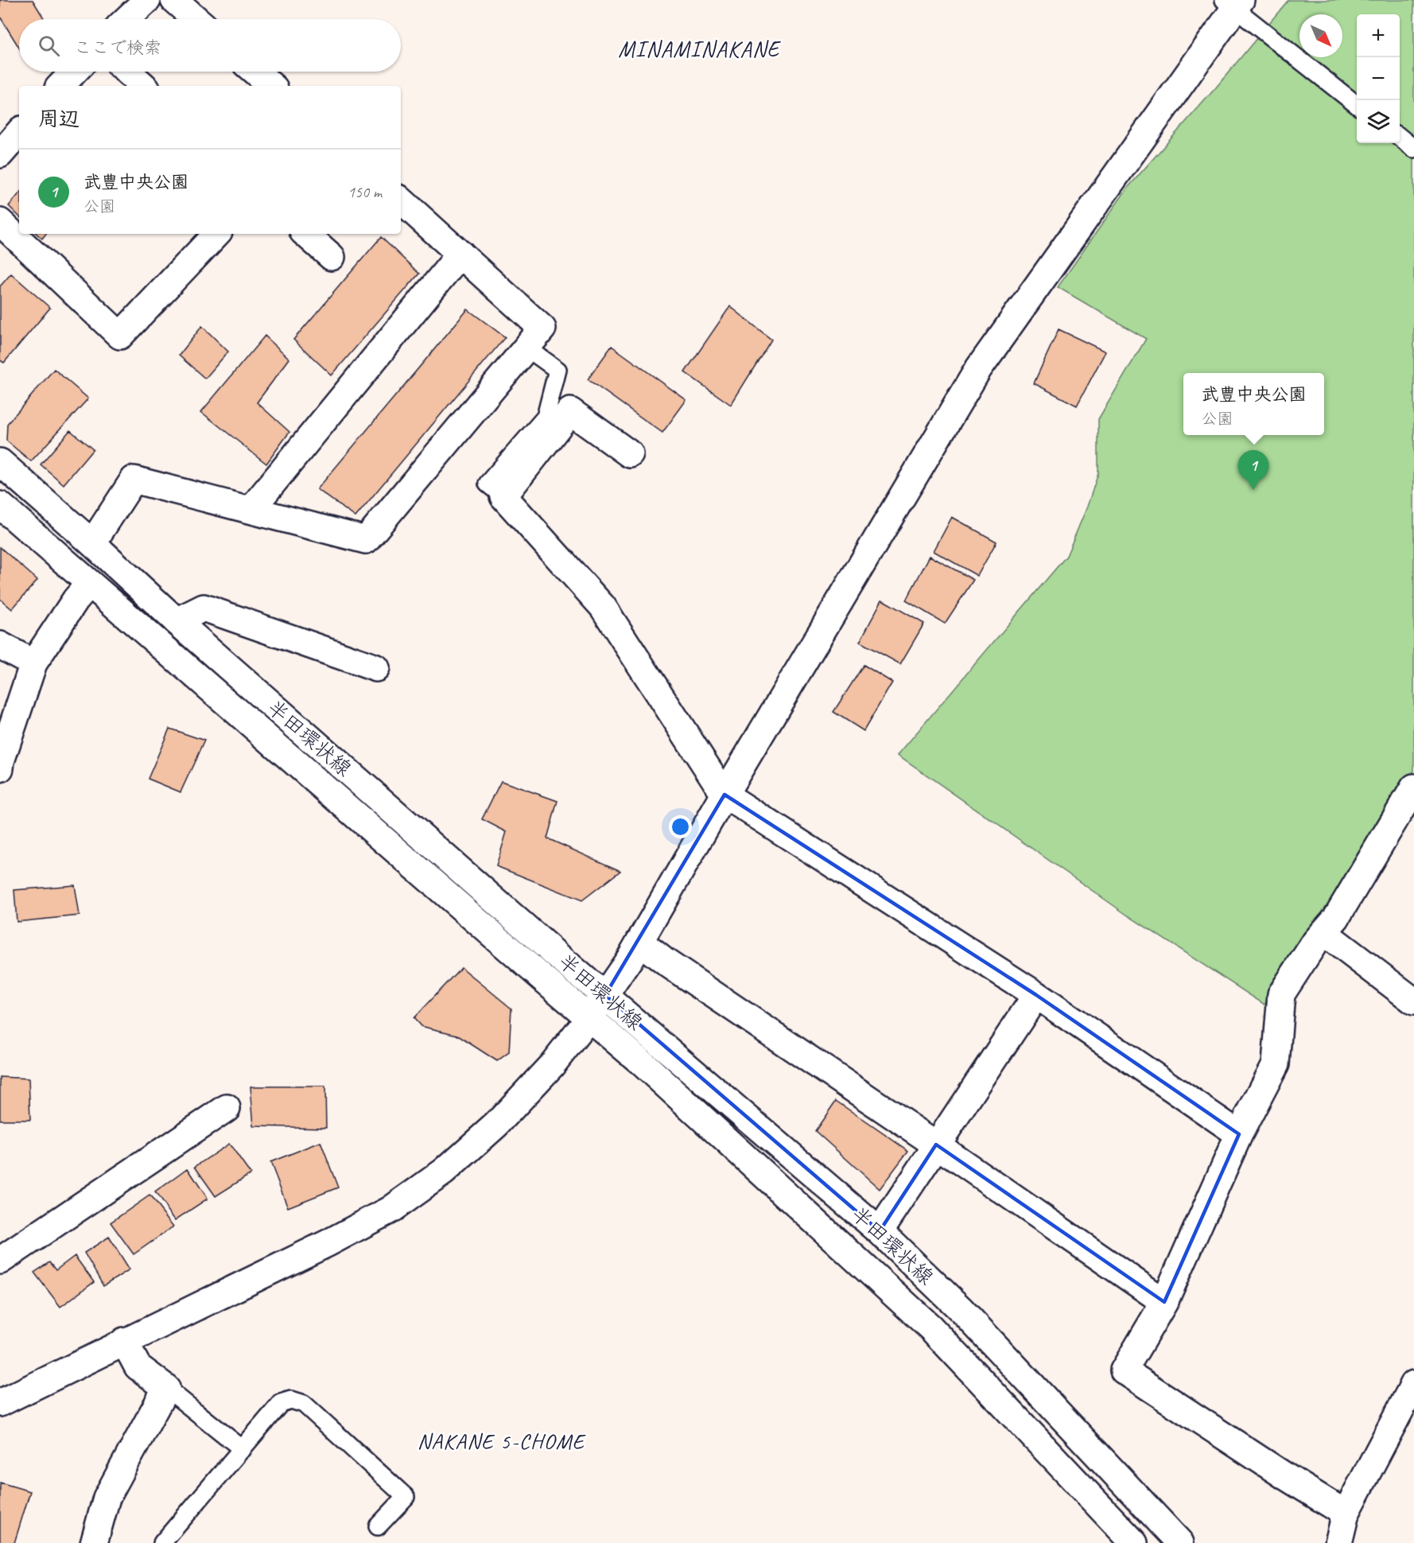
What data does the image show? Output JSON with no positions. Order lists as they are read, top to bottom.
{
  "streets": {
    "street": ["半田環状線"]
  },
  "districts": ["MINAMINAKANE", "NAKANE 5-CHOME"],
  "north": "bottom right",
  "page": {
    "map_buttons": ["+", "−"],
    "search": "ここで検索",
    "heading": "周辺",
    "list": [
      {
        "mark": "1",
        "name": "武豊中央公園",
        "note": "公園",
        "value": "150 m"
      }
    ],
    "popup": ["武豊中央公園", "公園"],
    "pins": "1"
  }
}
